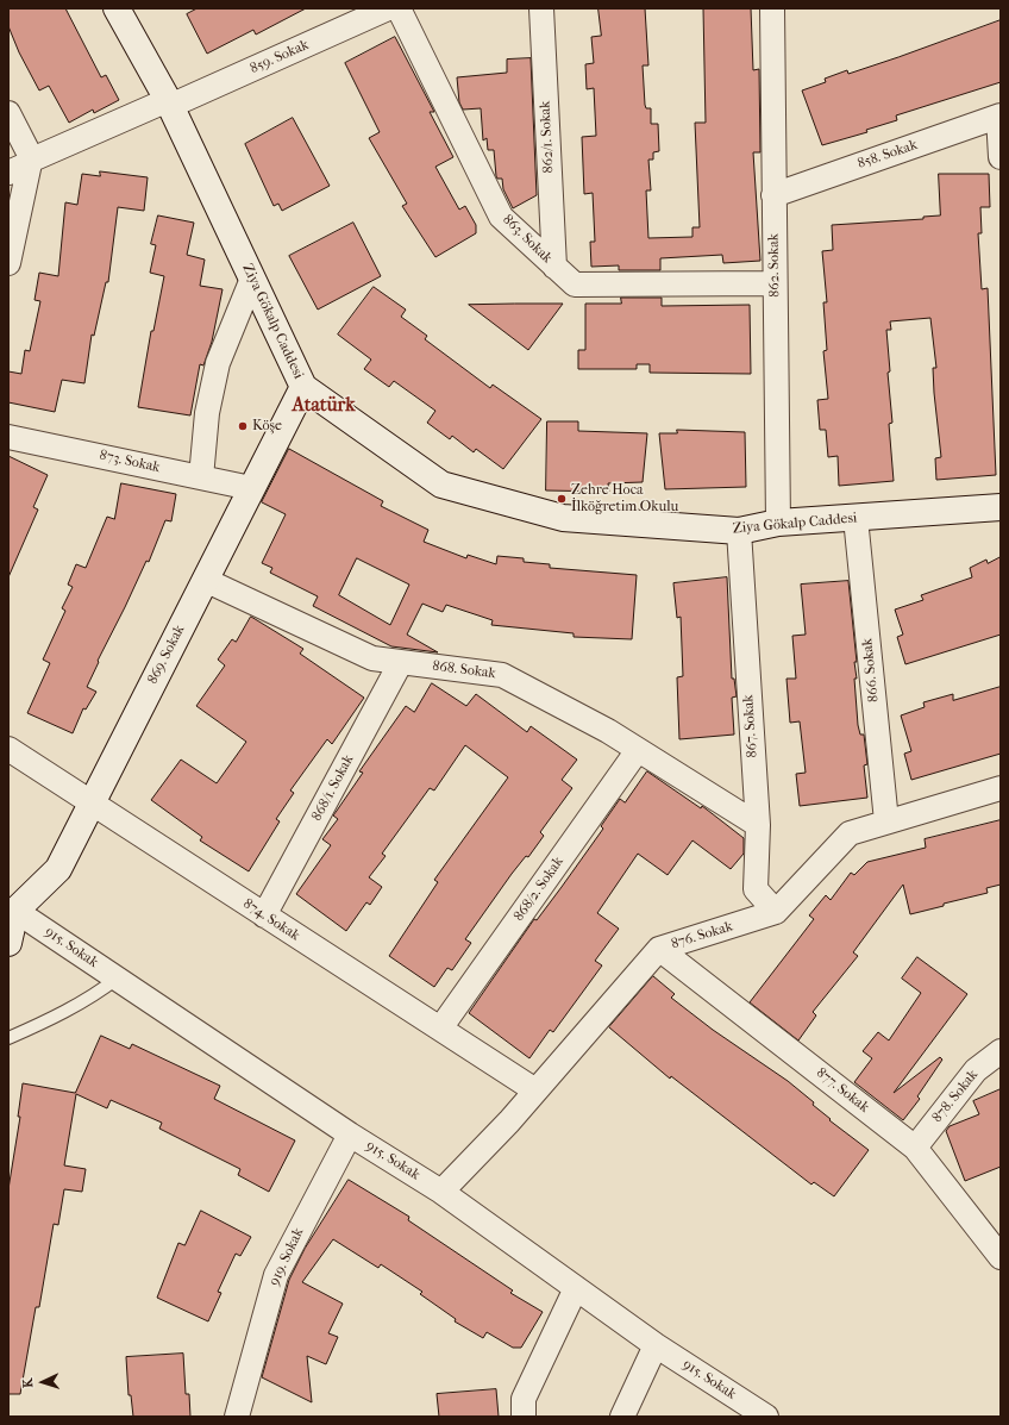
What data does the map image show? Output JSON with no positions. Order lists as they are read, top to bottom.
{
  "streets": {
    "main road": ["Ziya Gökalp Caddesi", "869. Sokak"],
    "street": [
      "859. Sokak",
      "862/1. Sokak",
      "858. Sokak",
      "863. Sokak",
      "862. Sokak",
      "873. Sokak",
      "868. Sokak",
      "866. Sokak",
      "867. Sokak",
      "868/1. Sokak",
      "868/2. Sokak",
      "874. Sokak",
      "876. Sokak",
      "915. Sokak",
      "877. Sokak",
      "878. Sokak",
      "919. Sokak"
    ]
  },
  "crossings": [
    ["859. Sokak", "Ziya Gökalp Caddesi"],
    ["862/1. Sokak", "863. Sokak"],
    ["858. Sokak", "862. Sokak"],
    ["863. Sokak", "862. Sokak"],
    ["862. Sokak", "Ziya Gökalp Caddesi"],
    ["Ziya Gökalp Caddesi", "869. Sokak"],
    ["Ziya Gökalp Caddesi", "866. Sokak"],
    ["Ziya Gökalp Caddesi", "867. Sokak"],
    ["873. Sokak", "869. Sokak"],
    ["869. Sokak", "868. Sokak"],
    ["869. Sokak", "874. Sokak"],
    ["869. Sokak", "915. Sokak"],
    ["868. Sokak", "867. Sokak"],
    ["868. Sokak", "868/1. Sokak"],
    ["868. Sokak", "868/2. Sokak"],
    ["866. Sokak", "876. Sokak"],
    ["867. Sokak", "876. Sokak"],
    ["868/1. Sokak", "874. Sokak"],
    ["868/2. Sokak", "874. Sokak"],
    ["874. Sokak", "876. Sokak"],
    ["876. Sokak", "915. Sokak"],
    ["876. Sokak", "877. Sokak"],
    ["915. Sokak", "919. Sokak"],
    ["877. Sokak", "878. Sokak"]
  ],
  "districts": ["Atatürk"],
  "places": ["Köşe", "Zehre Hoca İlköğretim Okulu"],
  "north": "left"
}
